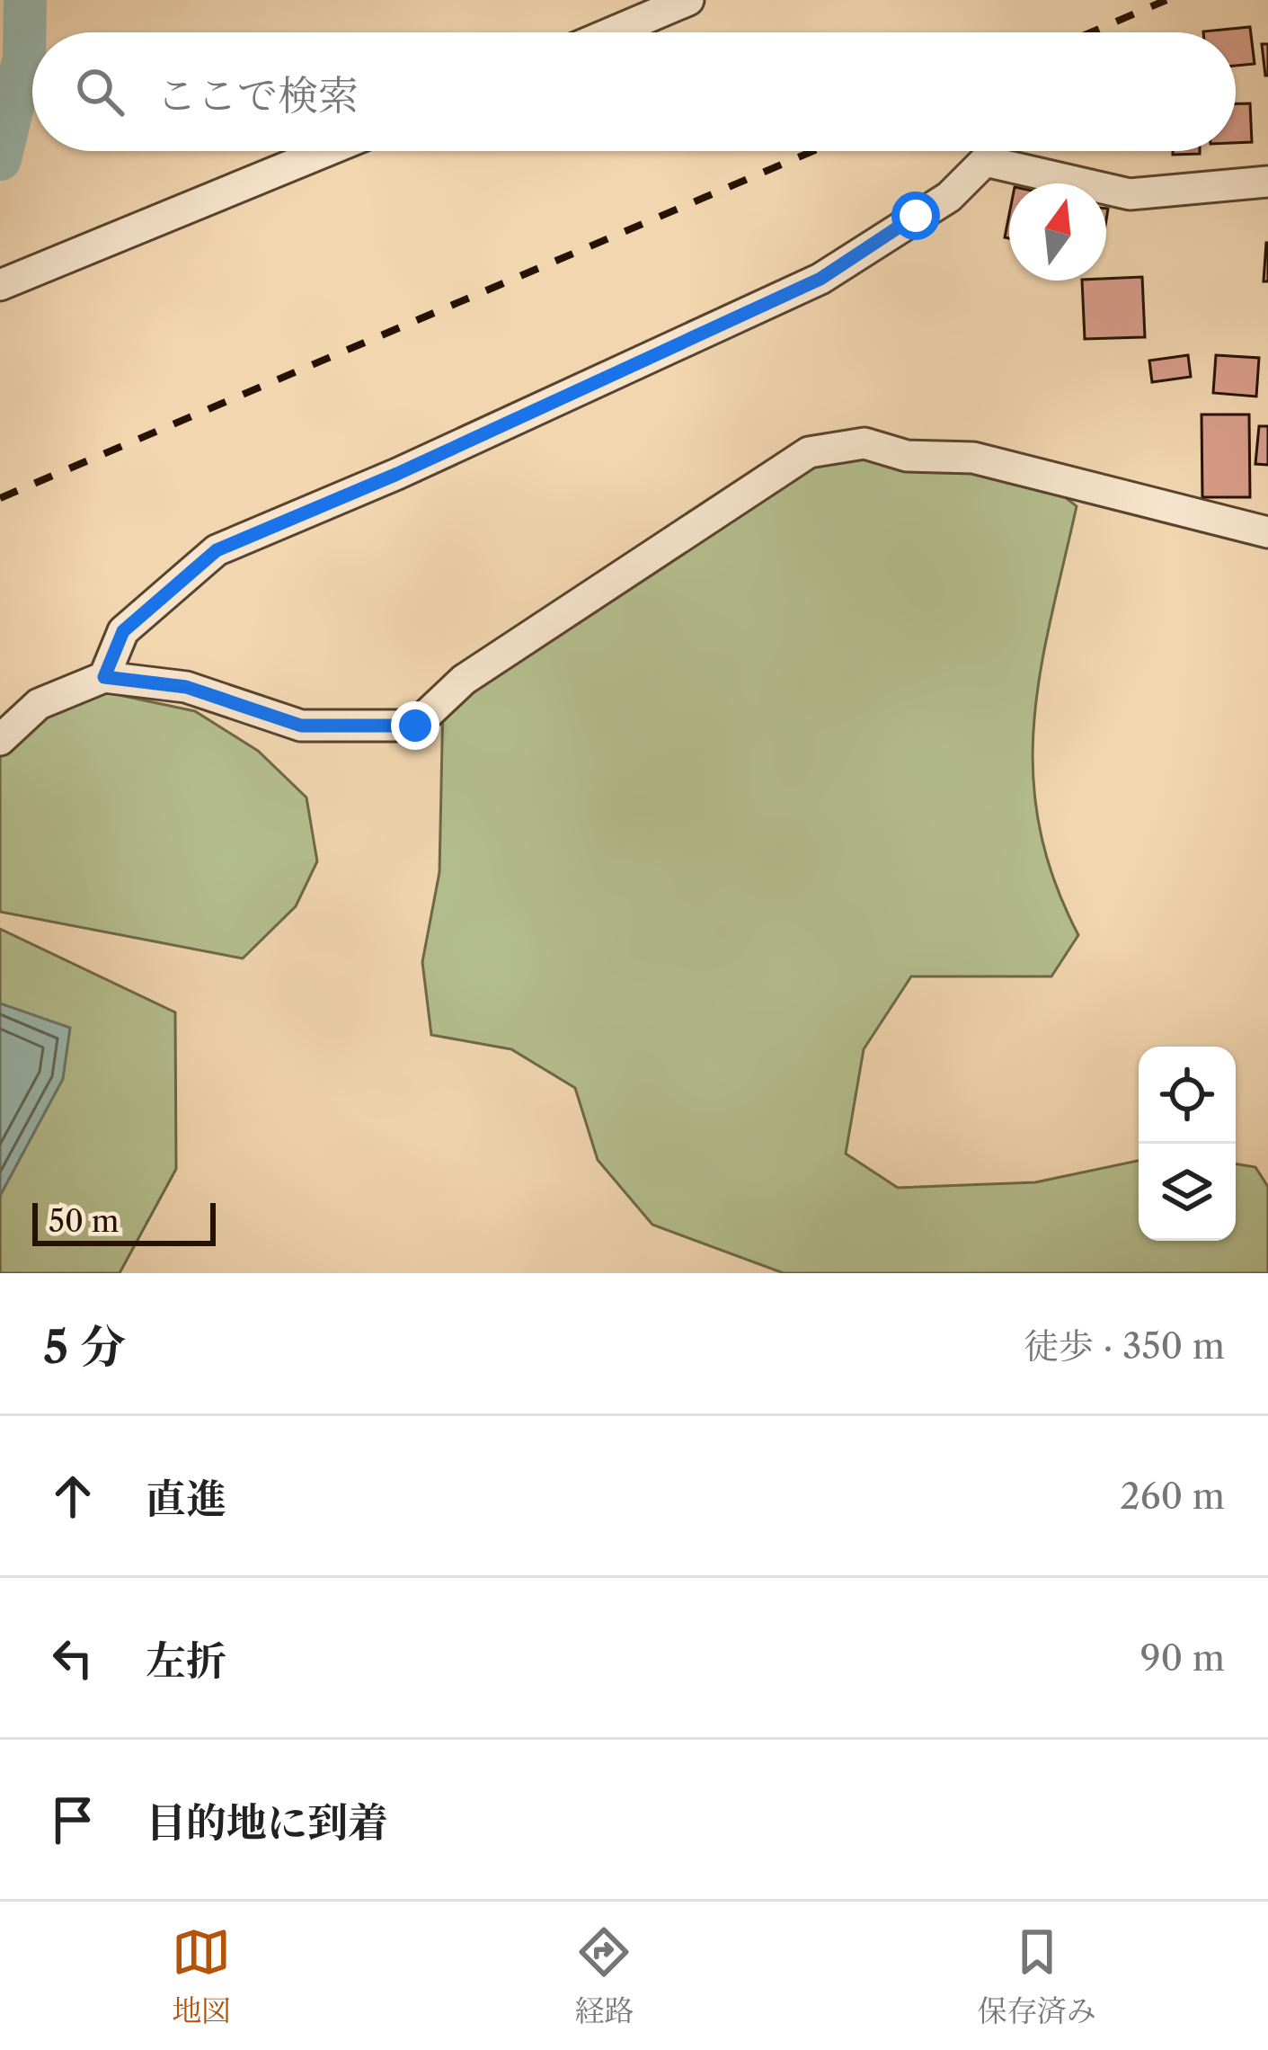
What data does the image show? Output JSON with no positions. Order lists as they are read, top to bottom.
{
  "scale_bar": "50 m",
  "north": "top",
  "page": {
    "search": "ここで検索",
    "scale": "50 m",
    "heading": ["5 分", "徒歩 · 350 m"],
    "list": [
      ["直進", "260 m"],
      ["左折", "90 m"],
      "目的地に到着"
    ],
    "nav": ["地図", "経路", "保存済み"]
  }
}
